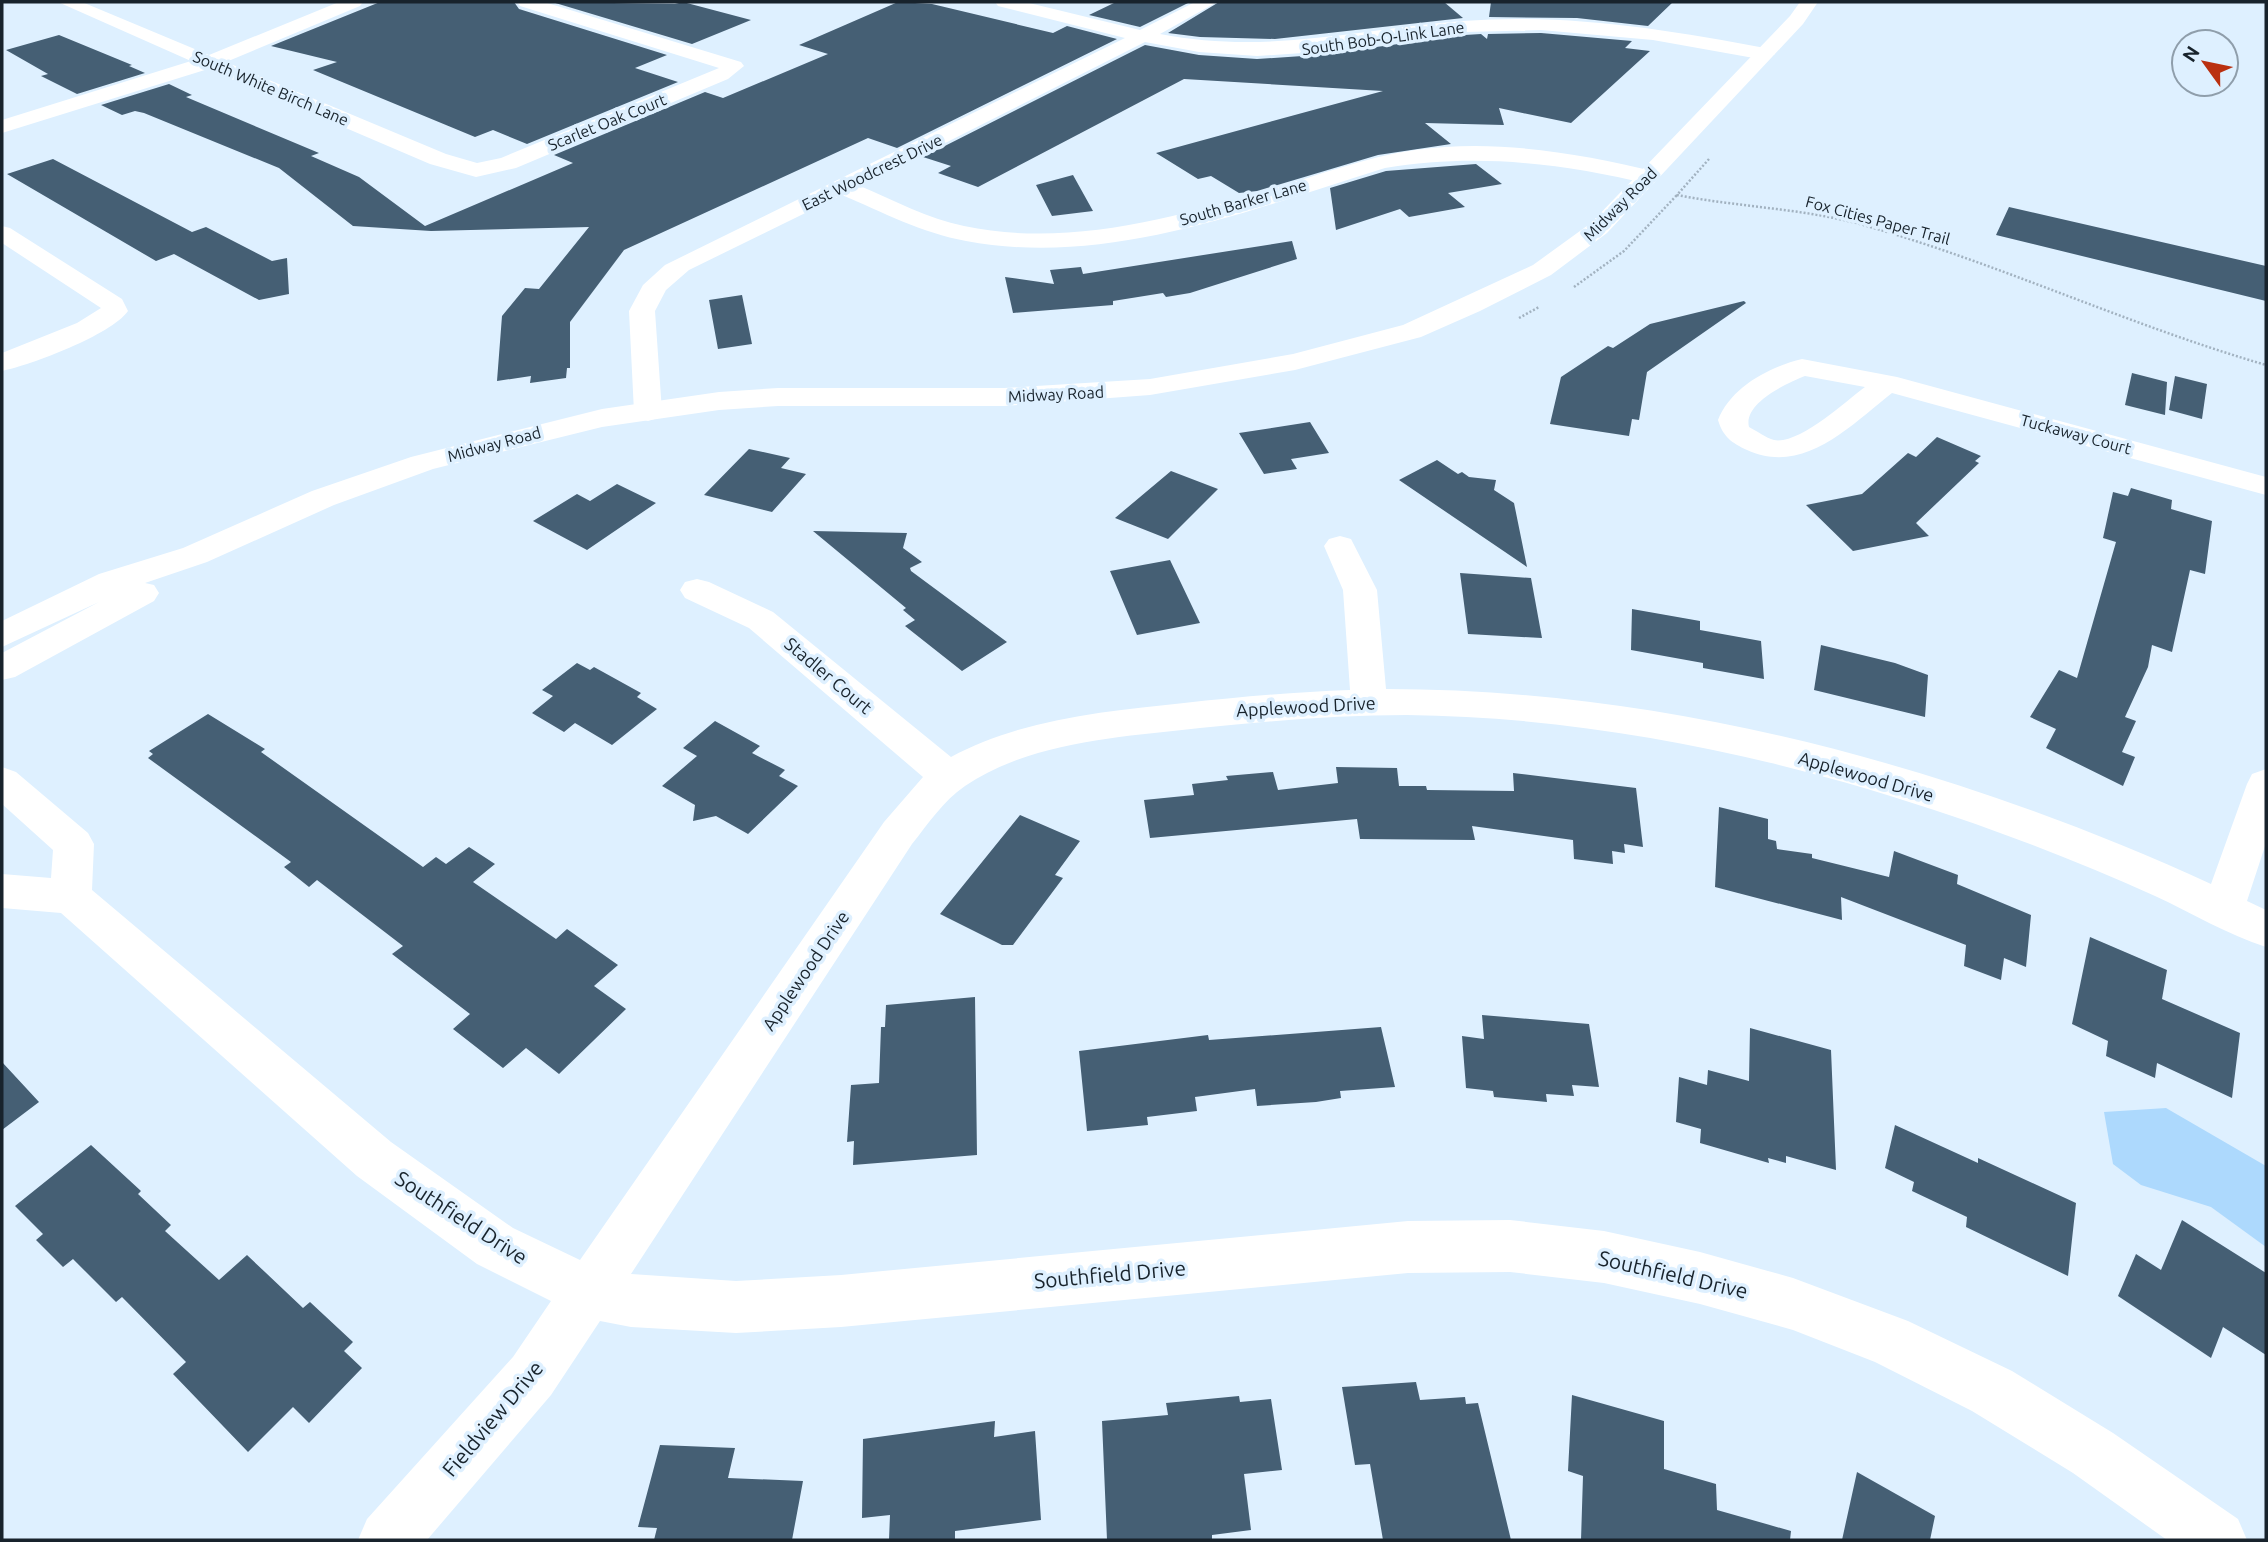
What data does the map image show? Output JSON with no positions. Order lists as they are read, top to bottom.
{
  "streets": {
    "street": [
      "South Bob-O-Link Lane",
      "South White Birch Lane",
      "Scarlet Oak Court",
      "East Woodcrest Drive",
      "South Barker Lane",
      "Midway Road",
      "Tuckaway Court",
      "Stadler Court",
      "Applewood Drive",
      "Southfield Drive",
      "Fieldview Drive"
    ],
    "path": ["Fox Cities Paper Trail"]
  },
  "crossings": [
    ["South Bob-O-Link Lane", "East Woodcrest Drive"],
    ["South Bob-O-Link Lane", "Midway Road"],
    ["South White Birch Lane", "Scarlet Oak Court"],
    ["East Woodcrest Drive", "South Barker Lane"],
    ["East Woodcrest Drive", "Midway Road"],
    ["South Barker Lane", "Midway Road"],
    ["Stadler Court", "Applewood Drive"],
    ["Applewood Drive", "Southfield Drive"],
    ["Applewood Drive", "Fieldview Drive"],
    ["Southfield Drive", "Fieldview Drive"]
  ],
  "north": "top left"
}
